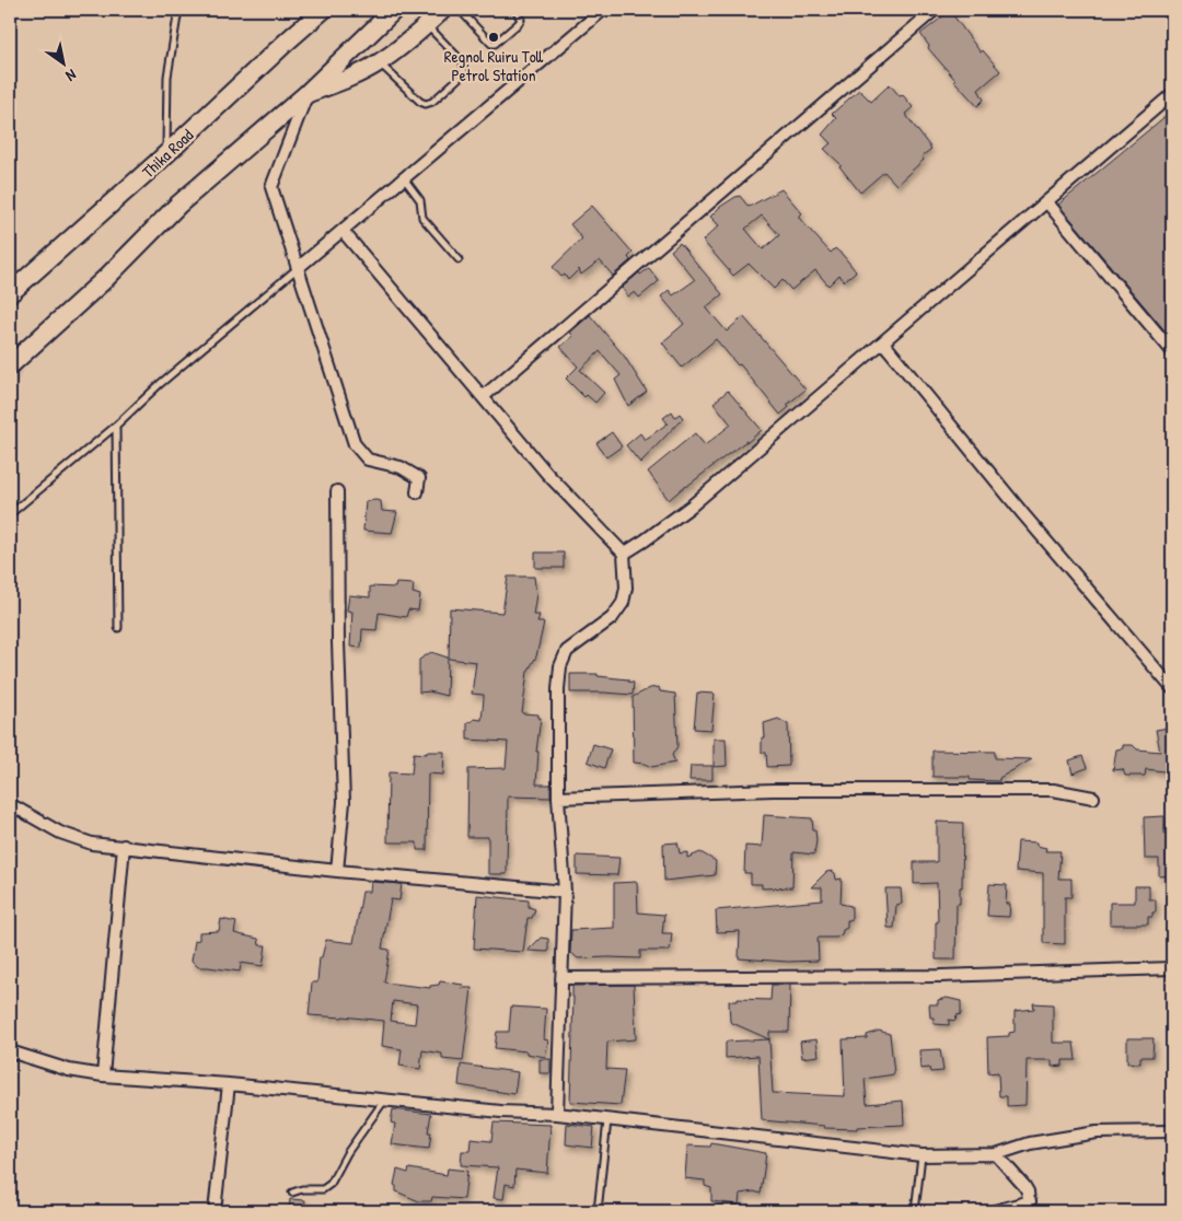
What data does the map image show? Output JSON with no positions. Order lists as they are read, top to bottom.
{
  "streets": {
    "highway": ["Thika Road"]
  },
  "places": ["Regnol Ruiru Toll Petrol Station"],
  "north": "bottom right"
}
